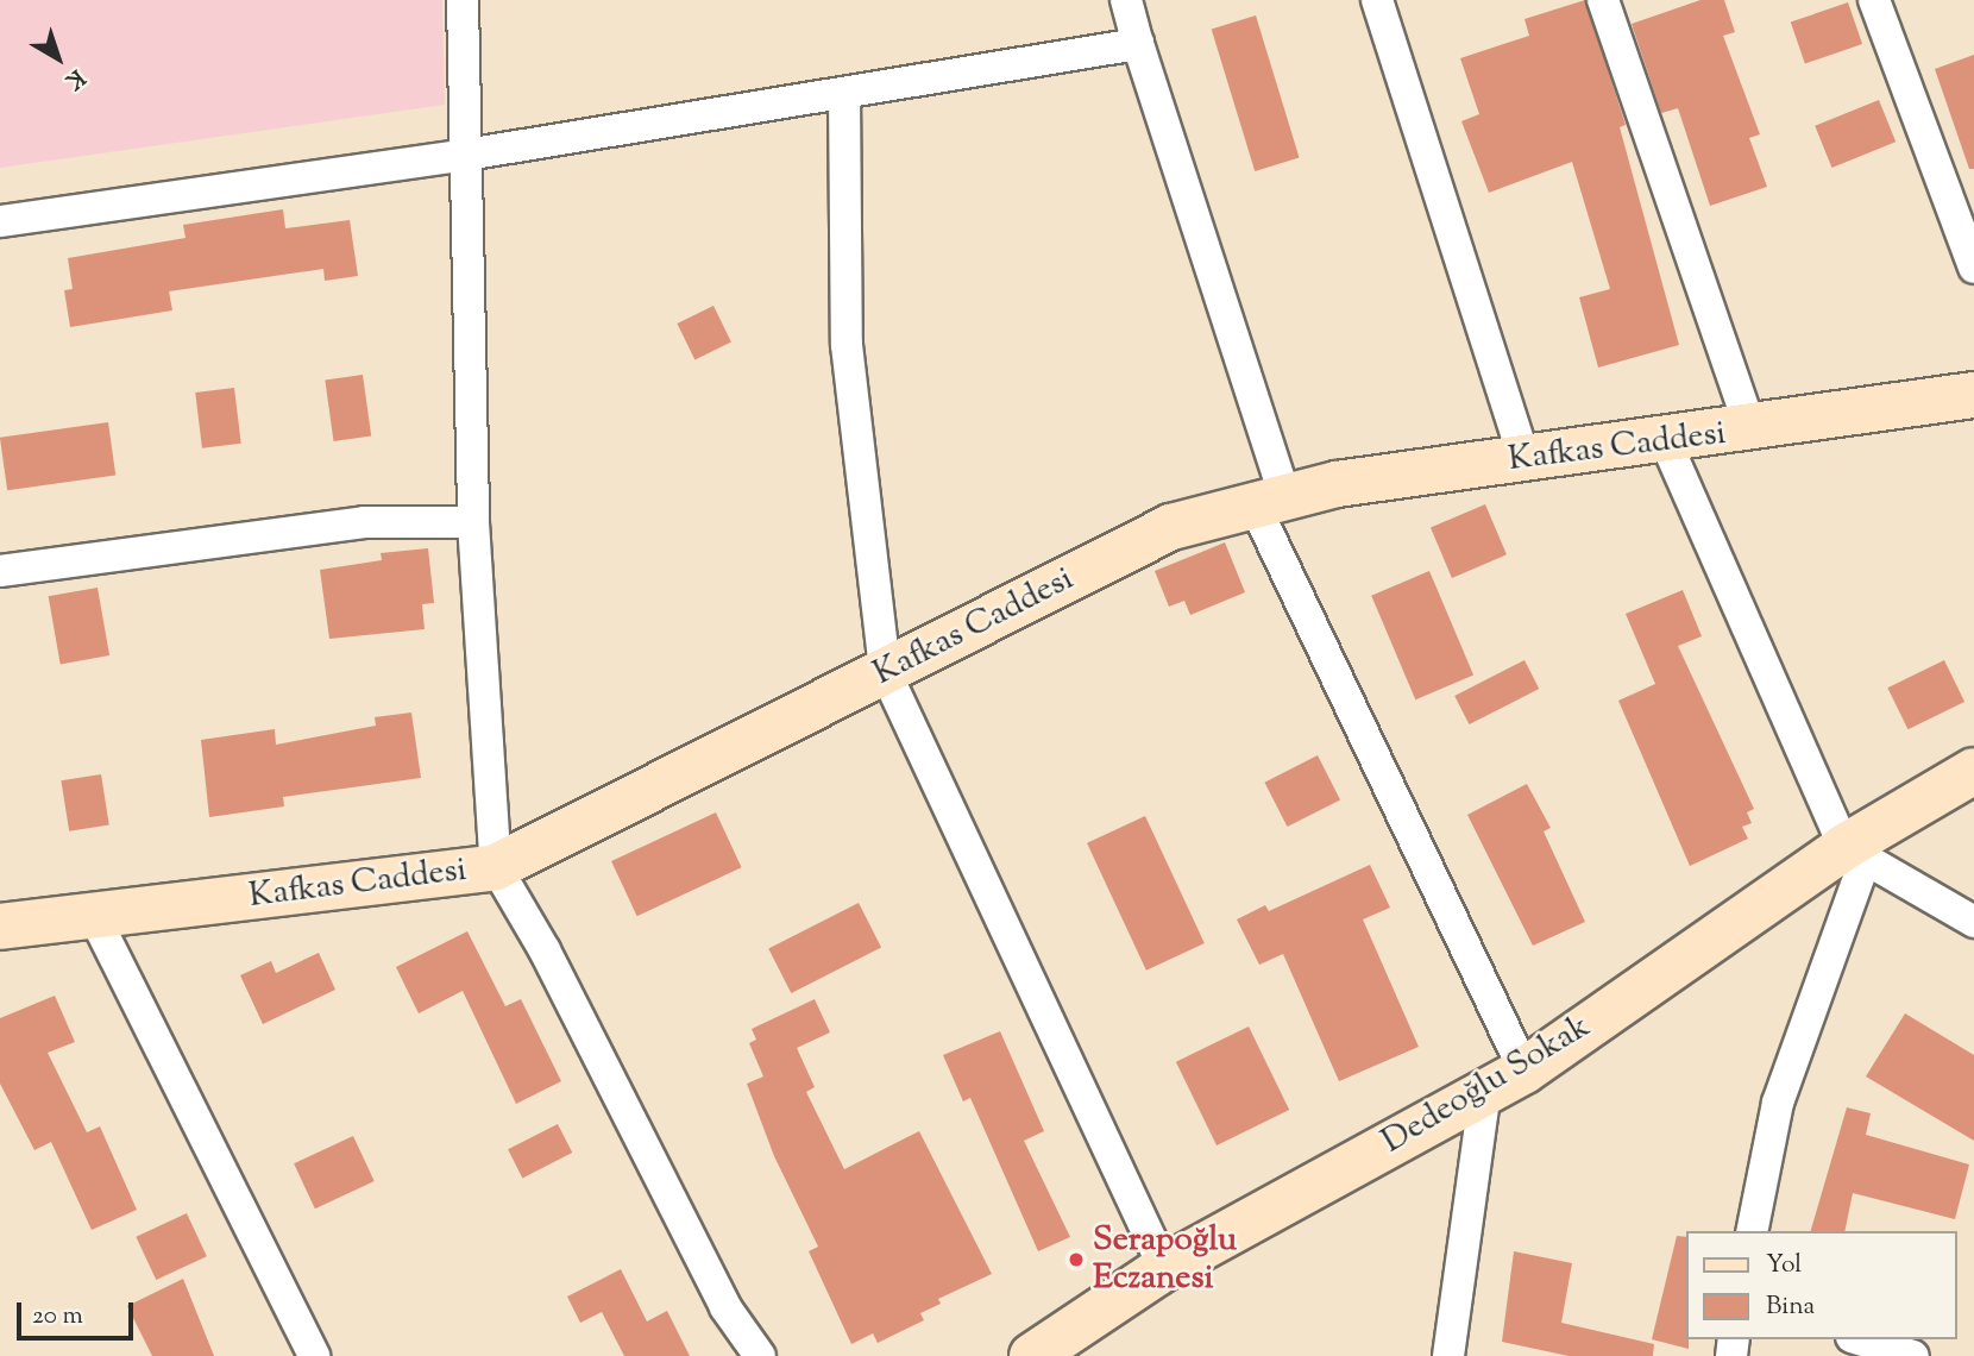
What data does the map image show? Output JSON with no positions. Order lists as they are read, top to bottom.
{
  "streets": {
    "street": ["Kafkas Caddesi", "Dedeoğlu Sokak"]
  },
  "places": ["Serapoğlu Eczanesi"],
  "legend": ["Yol", "Bina"],
  "scale_bar": "20 m",
  "north": "bottom right"
}
